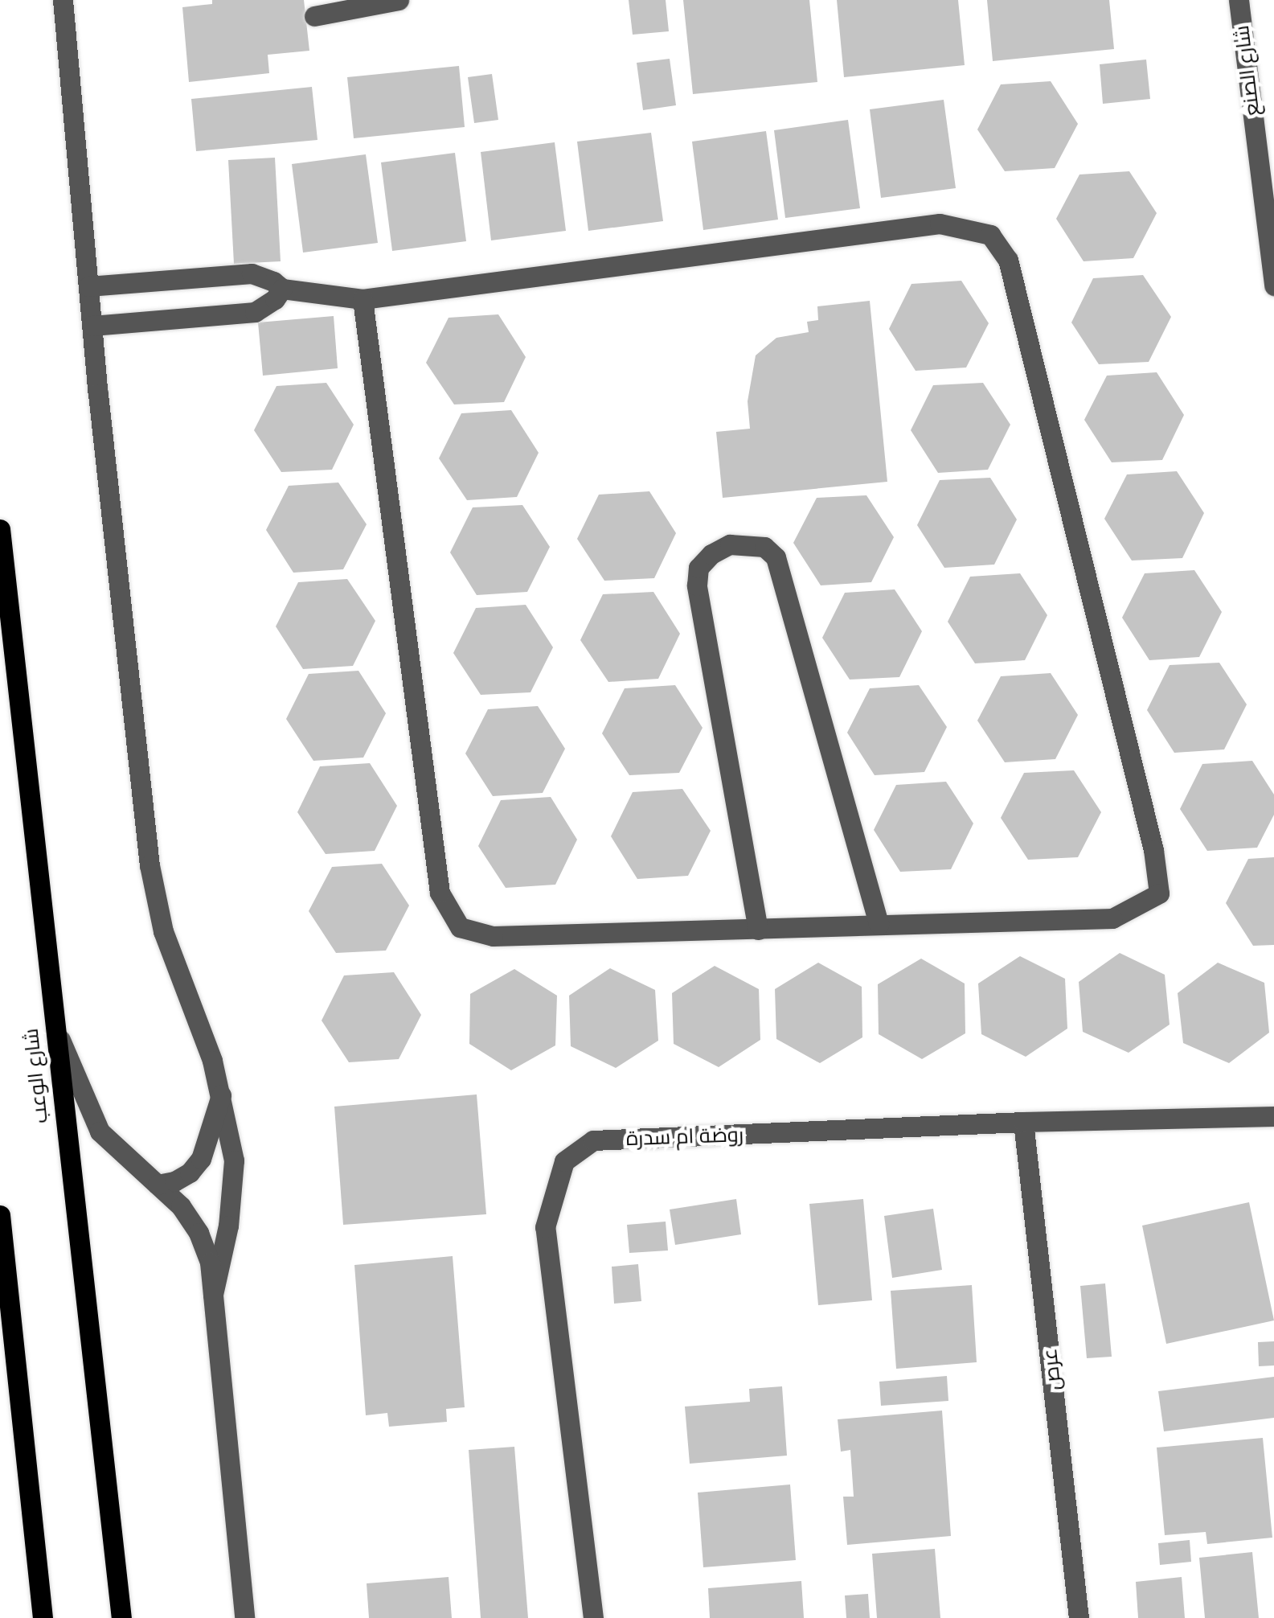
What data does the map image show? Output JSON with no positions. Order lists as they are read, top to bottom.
{
  "streets": {
    "main road": ["شارع الوعب"],
    "street": ["شارع الصنع", "روضة ام سدرة", "عرص"]
  },
  "crossings": [
    ["روضة ام سدرة", "عرص"]
  ]
}
